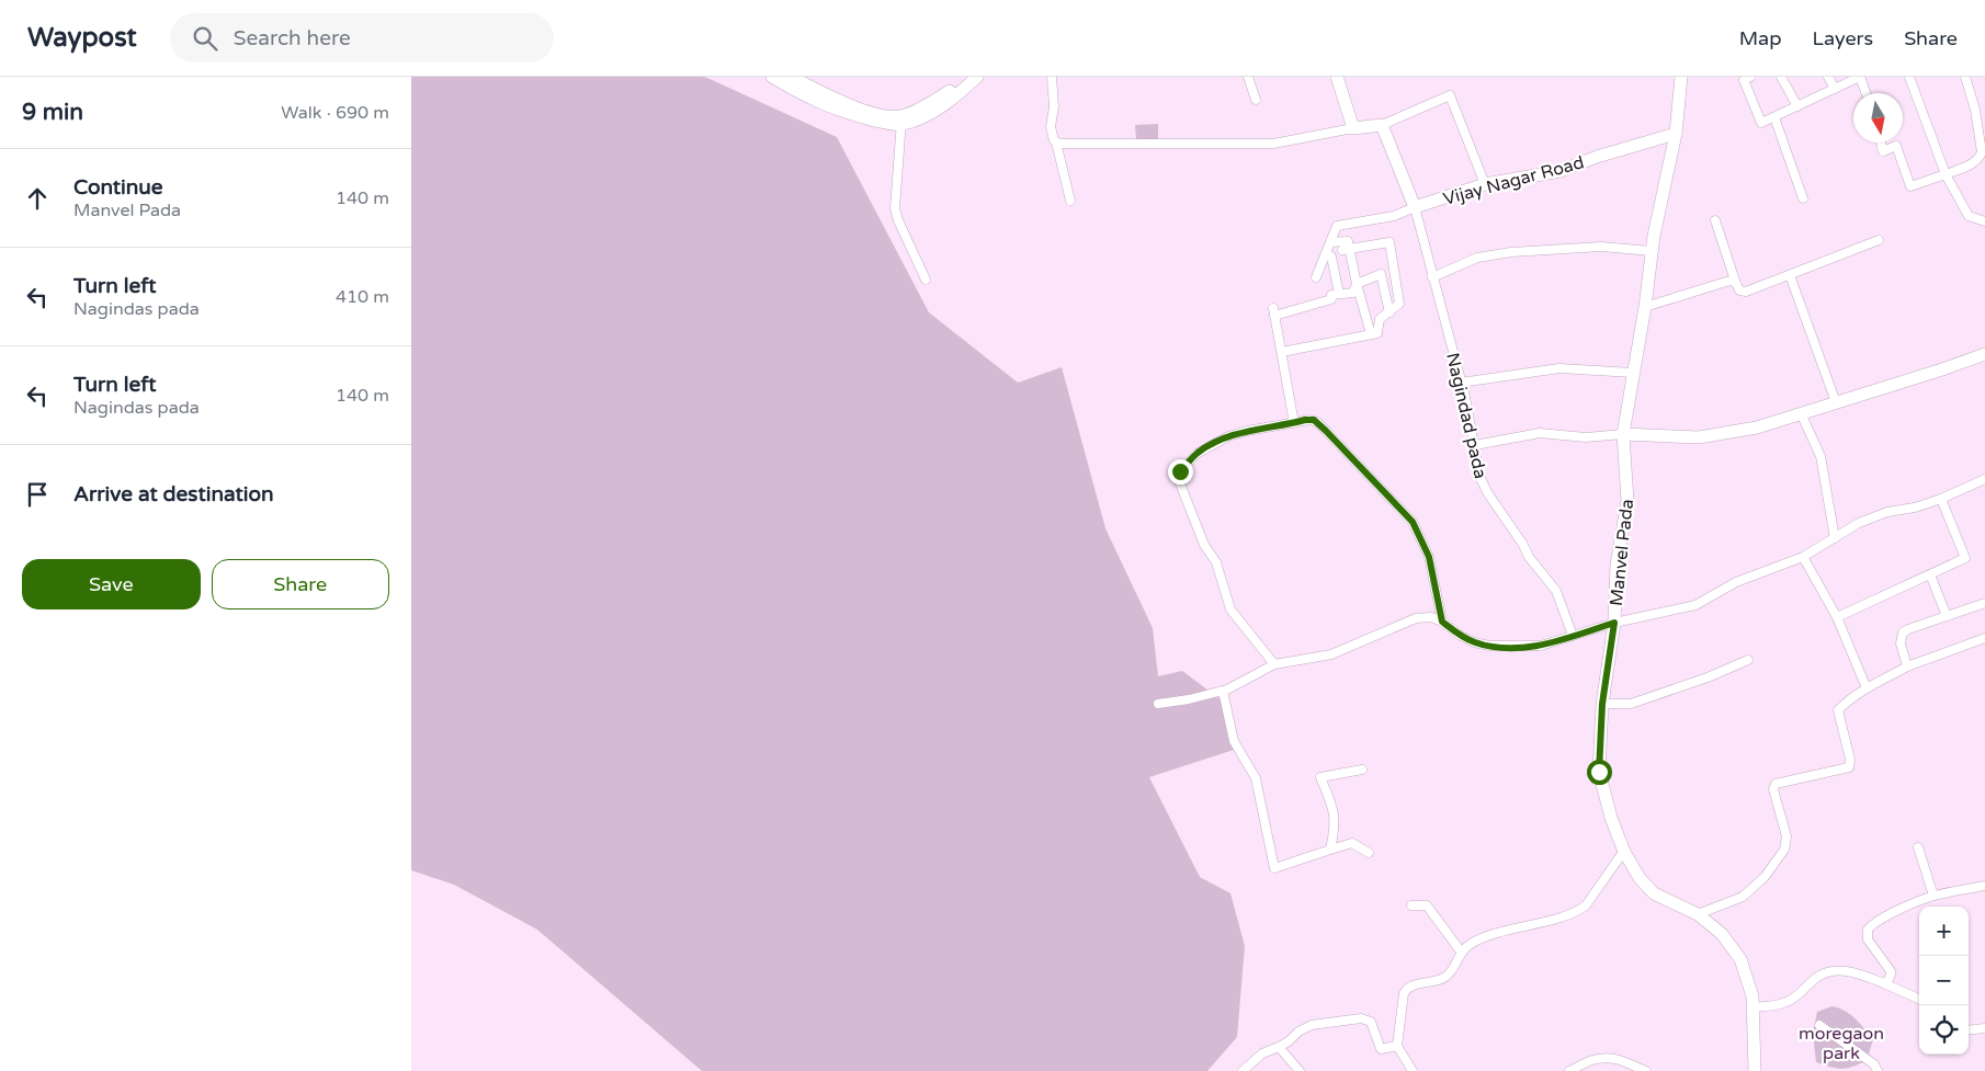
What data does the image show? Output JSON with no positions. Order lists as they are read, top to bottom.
{
  "streets": {
    "main road": ["Vijay Nagar Road", "Manvel Pada"],
    "street": ["Nagindad pada"]
  },
  "crossings": [
    ["Vijay Nagar Road", "Nagindad pada"],
    ["Vijay Nagar Road", "Manvel Pada"]
  ],
  "parks": ["moregaon park"],
  "north": "bottom",
  "page": {
    "header": "Waypost",
    "search": "Search here",
    "nav": ["Map", "Layers", "Share"],
    "heading": ["9 min", "Walk · 690 m"],
    "list": [
      ["Continue", "Manvel Pada", "140 m"],
      ["Turn left", "Nagindas pada", "410 m"],
      ["Turn left", "Nagindas pada", "140 m"],
      "Arrive at destination"
    ],
    "buttons": ["Save", "Share"],
    "map_buttons": ["+", "−"]
  }
}
